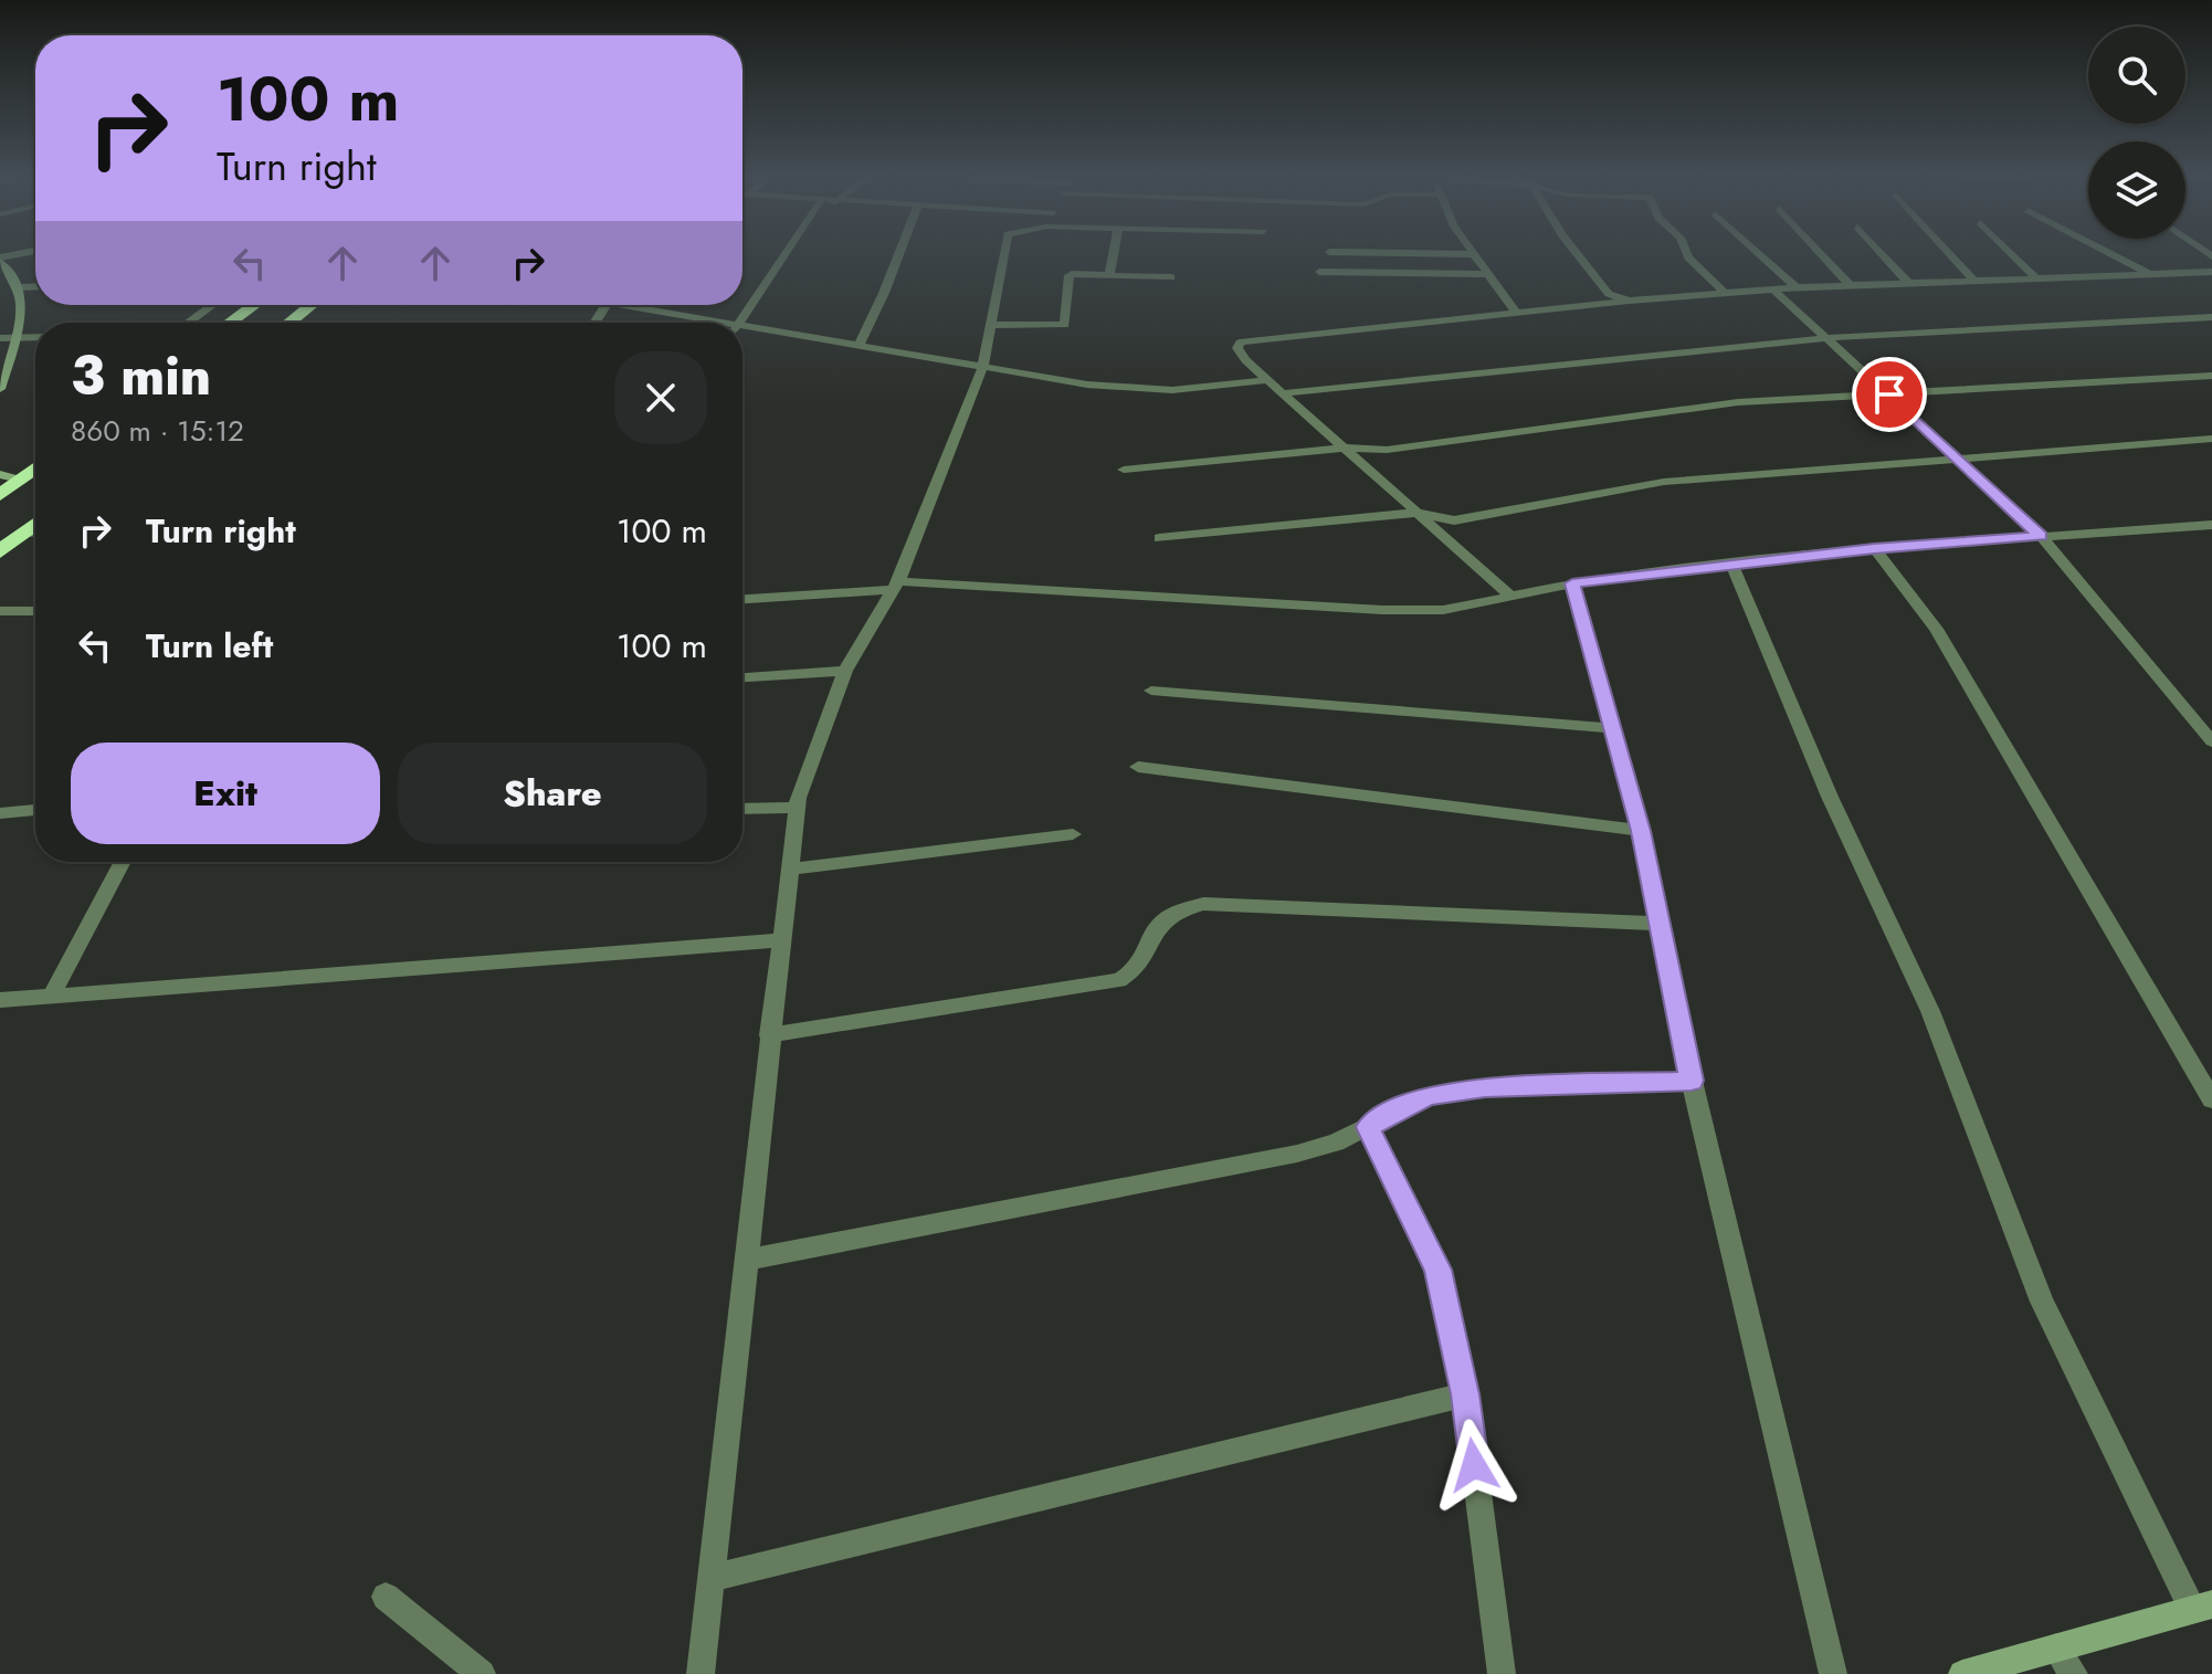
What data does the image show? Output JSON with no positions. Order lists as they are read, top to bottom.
{
  "page": {
    "turn": ["100 m", "Turn right"],
    "heading": ["3 min", "860 m · 15:12"],
    "list": [
      {
        "name": "Turn right",
        "value": "100 m"
      },
      {
        "name": "Turn left",
        "value": "100 m"
      }
    ],
    "buttons": ["Exit", "Share"]
  }
}
